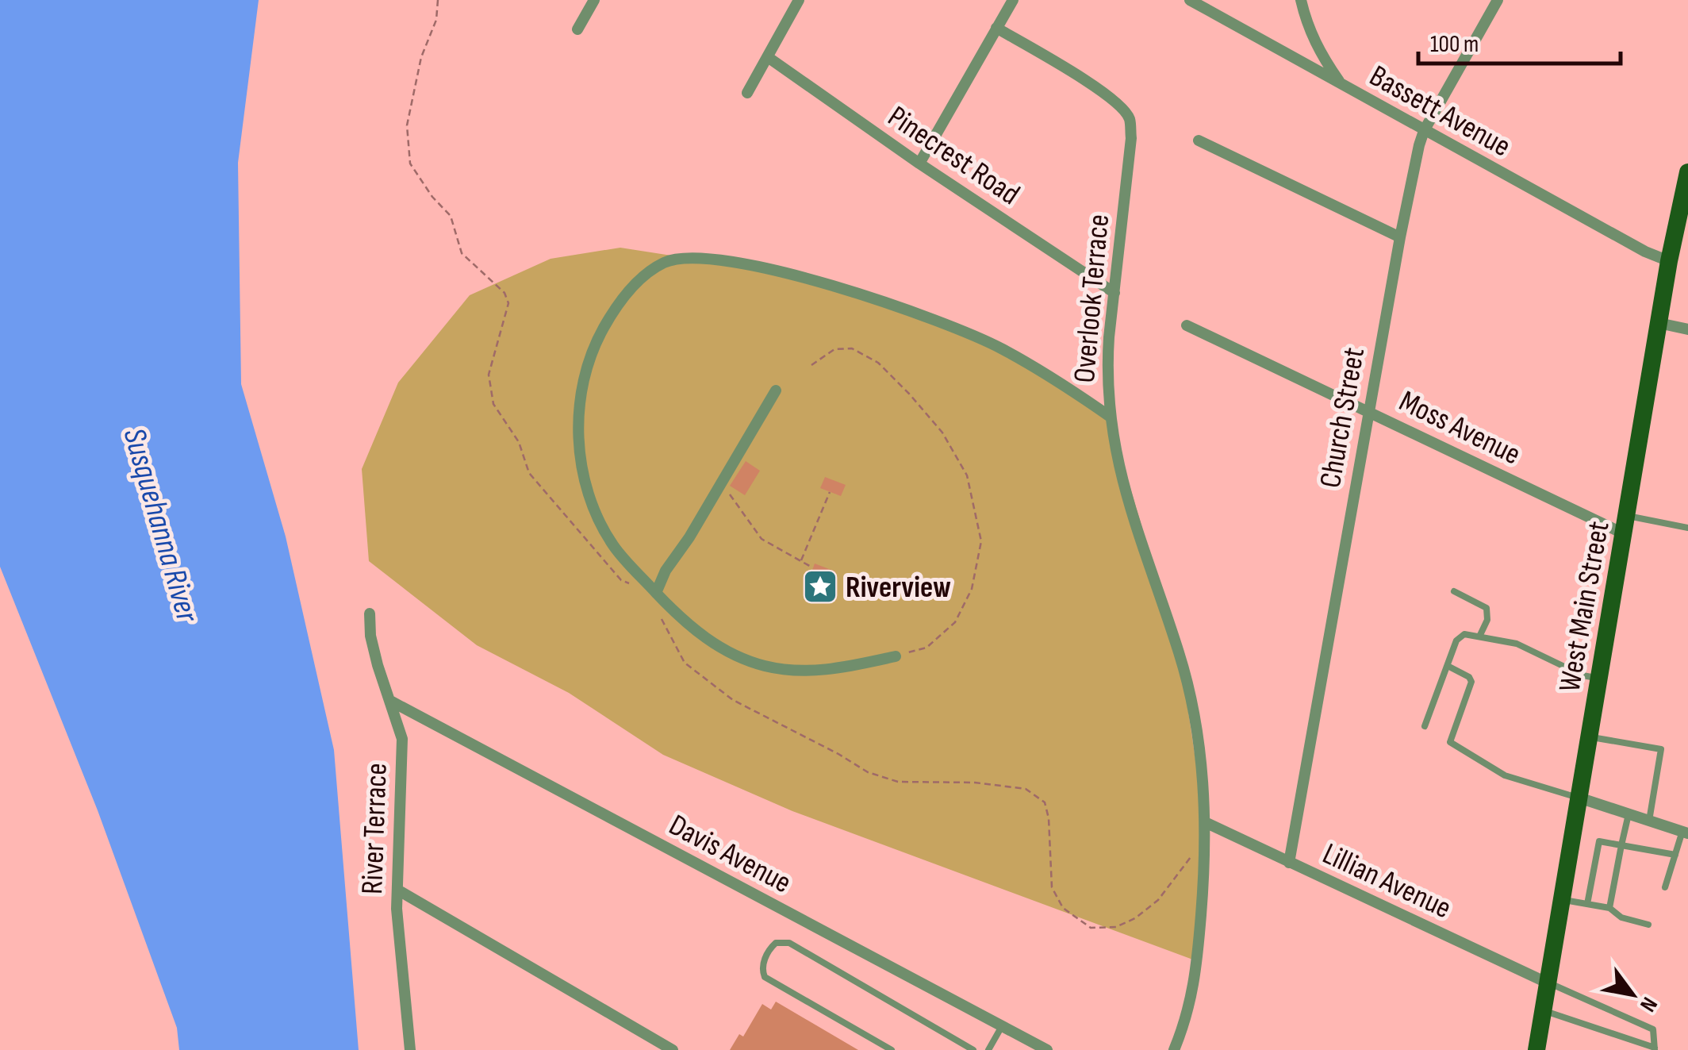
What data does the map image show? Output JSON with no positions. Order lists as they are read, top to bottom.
{
  "streets": {
    "main road": ["West Main Street"],
    "street": [
      "Bassett Avenue",
      "Pinecrest Road",
      "Overlook Terrace",
      "Church Street",
      "Moss Avenue",
      "River Terrace",
      "Davis Avenue",
      "Lillian Avenue"
    ]
  },
  "crossings": [
    ["Bassett Avenue", "Church Street"],
    ["Bassett Avenue", "West Main Street"],
    ["Pinecrest Road", "Overlook Terrace"],
    ["Overlook Terrace", "Lillian Avenue"],
    ["Church Street", "Moss Avenue"],
    ["Church Street", "Lillian Avenue"],
    ["Moss Avenue", "West Main Street"],
    ["West Main Street", "Lillian Avenue"],
    ["River Terrace", "Davis Avenue"]
  ],
  "water": ["Susquehanna River"],
  "places": {
    "place": ["Riverview"]
  },
  "scale_bar": "100 m",
  "north": "bottom right"
}
